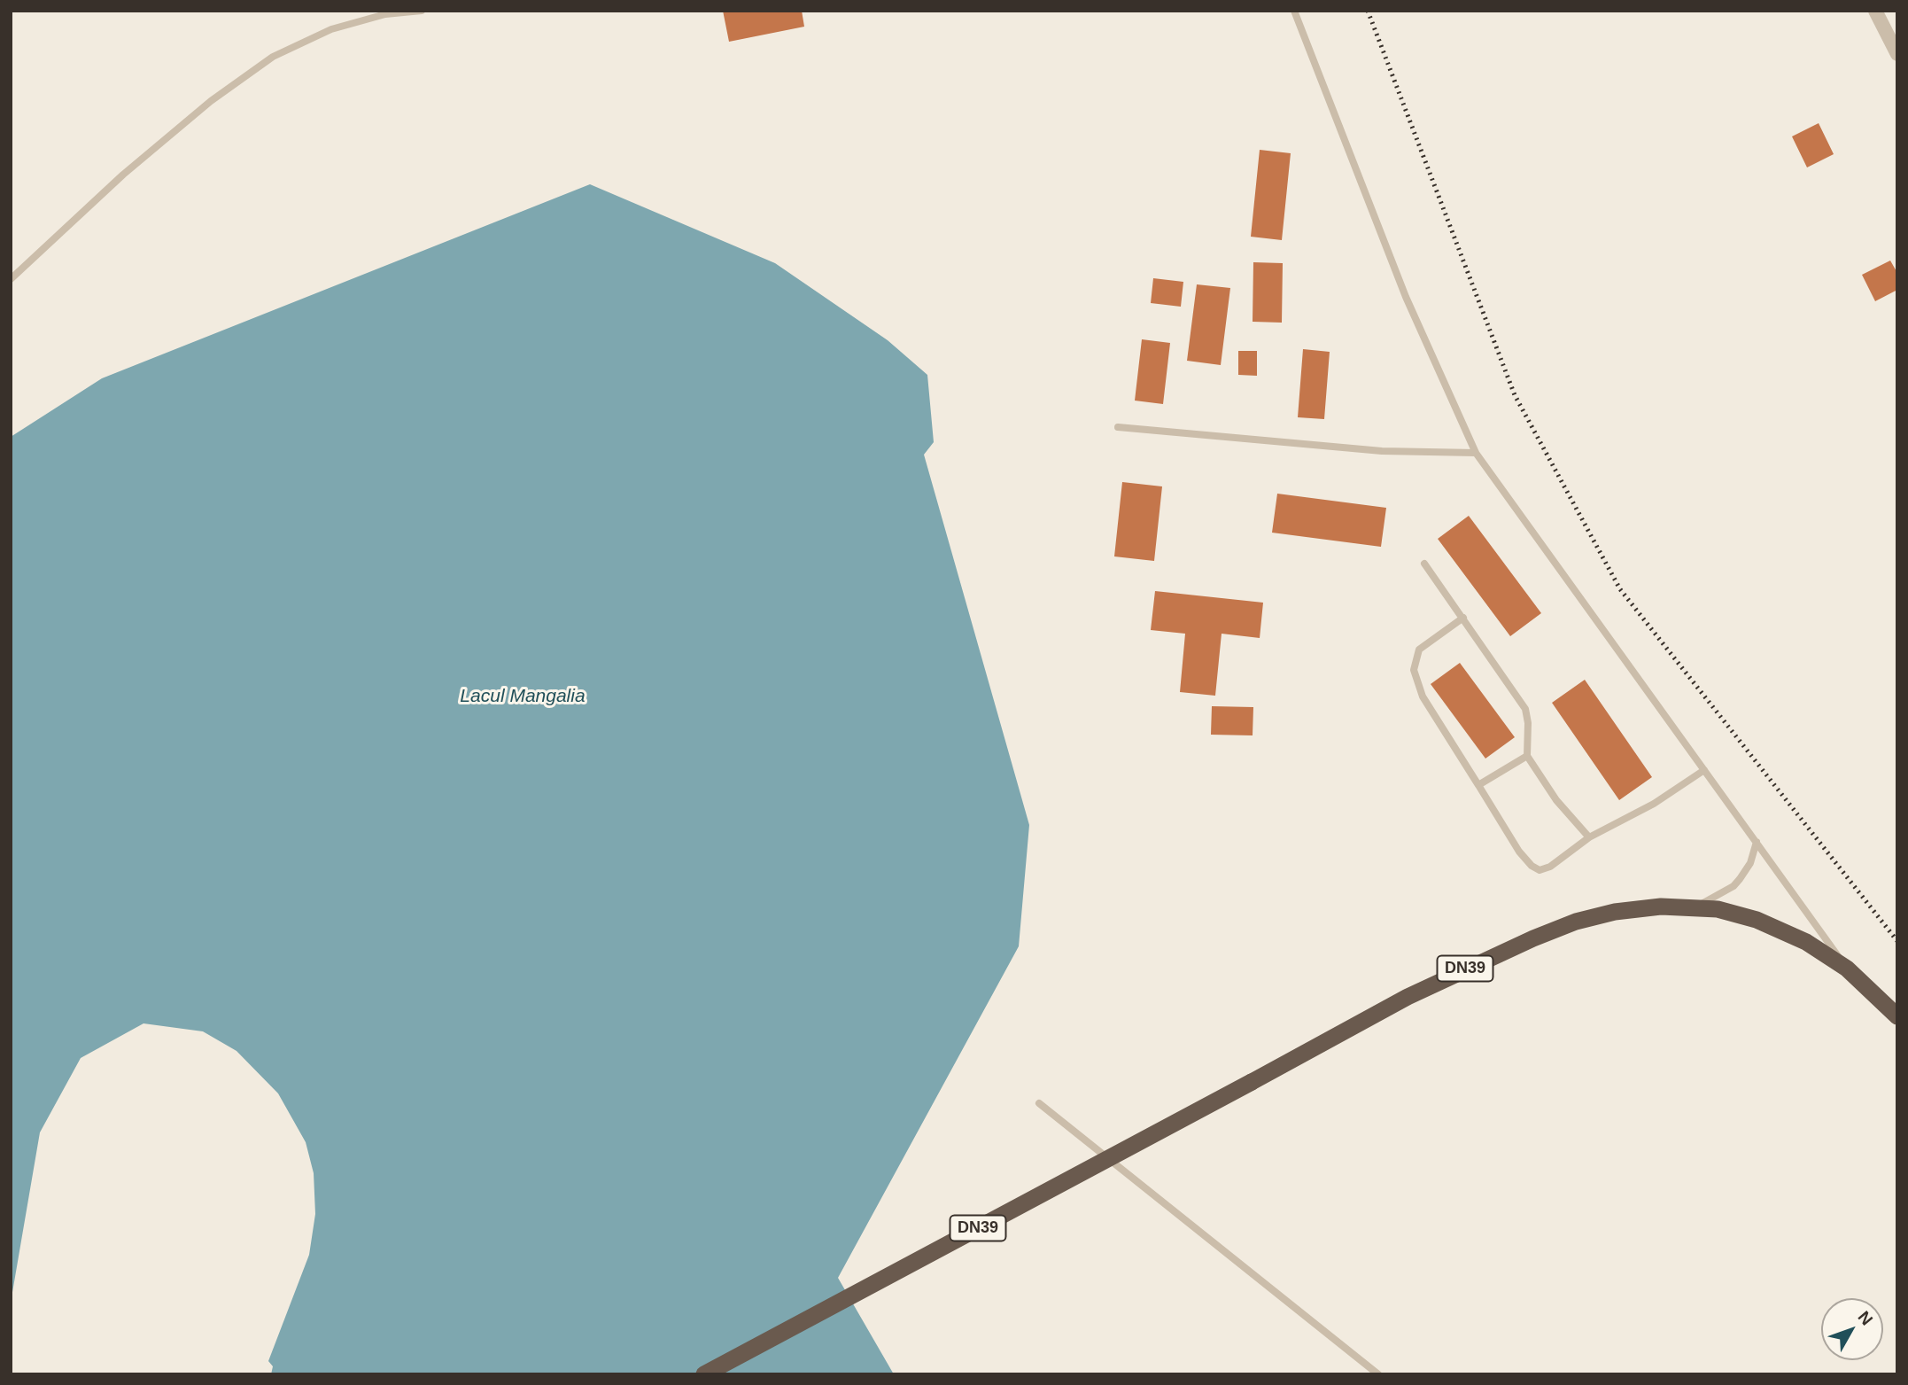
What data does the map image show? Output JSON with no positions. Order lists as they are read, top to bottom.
{
  "streets": {
    "highway": ["DN39"]
  },
  "water": ["Lacul Mangalia"],
  "north": "top right"
}
